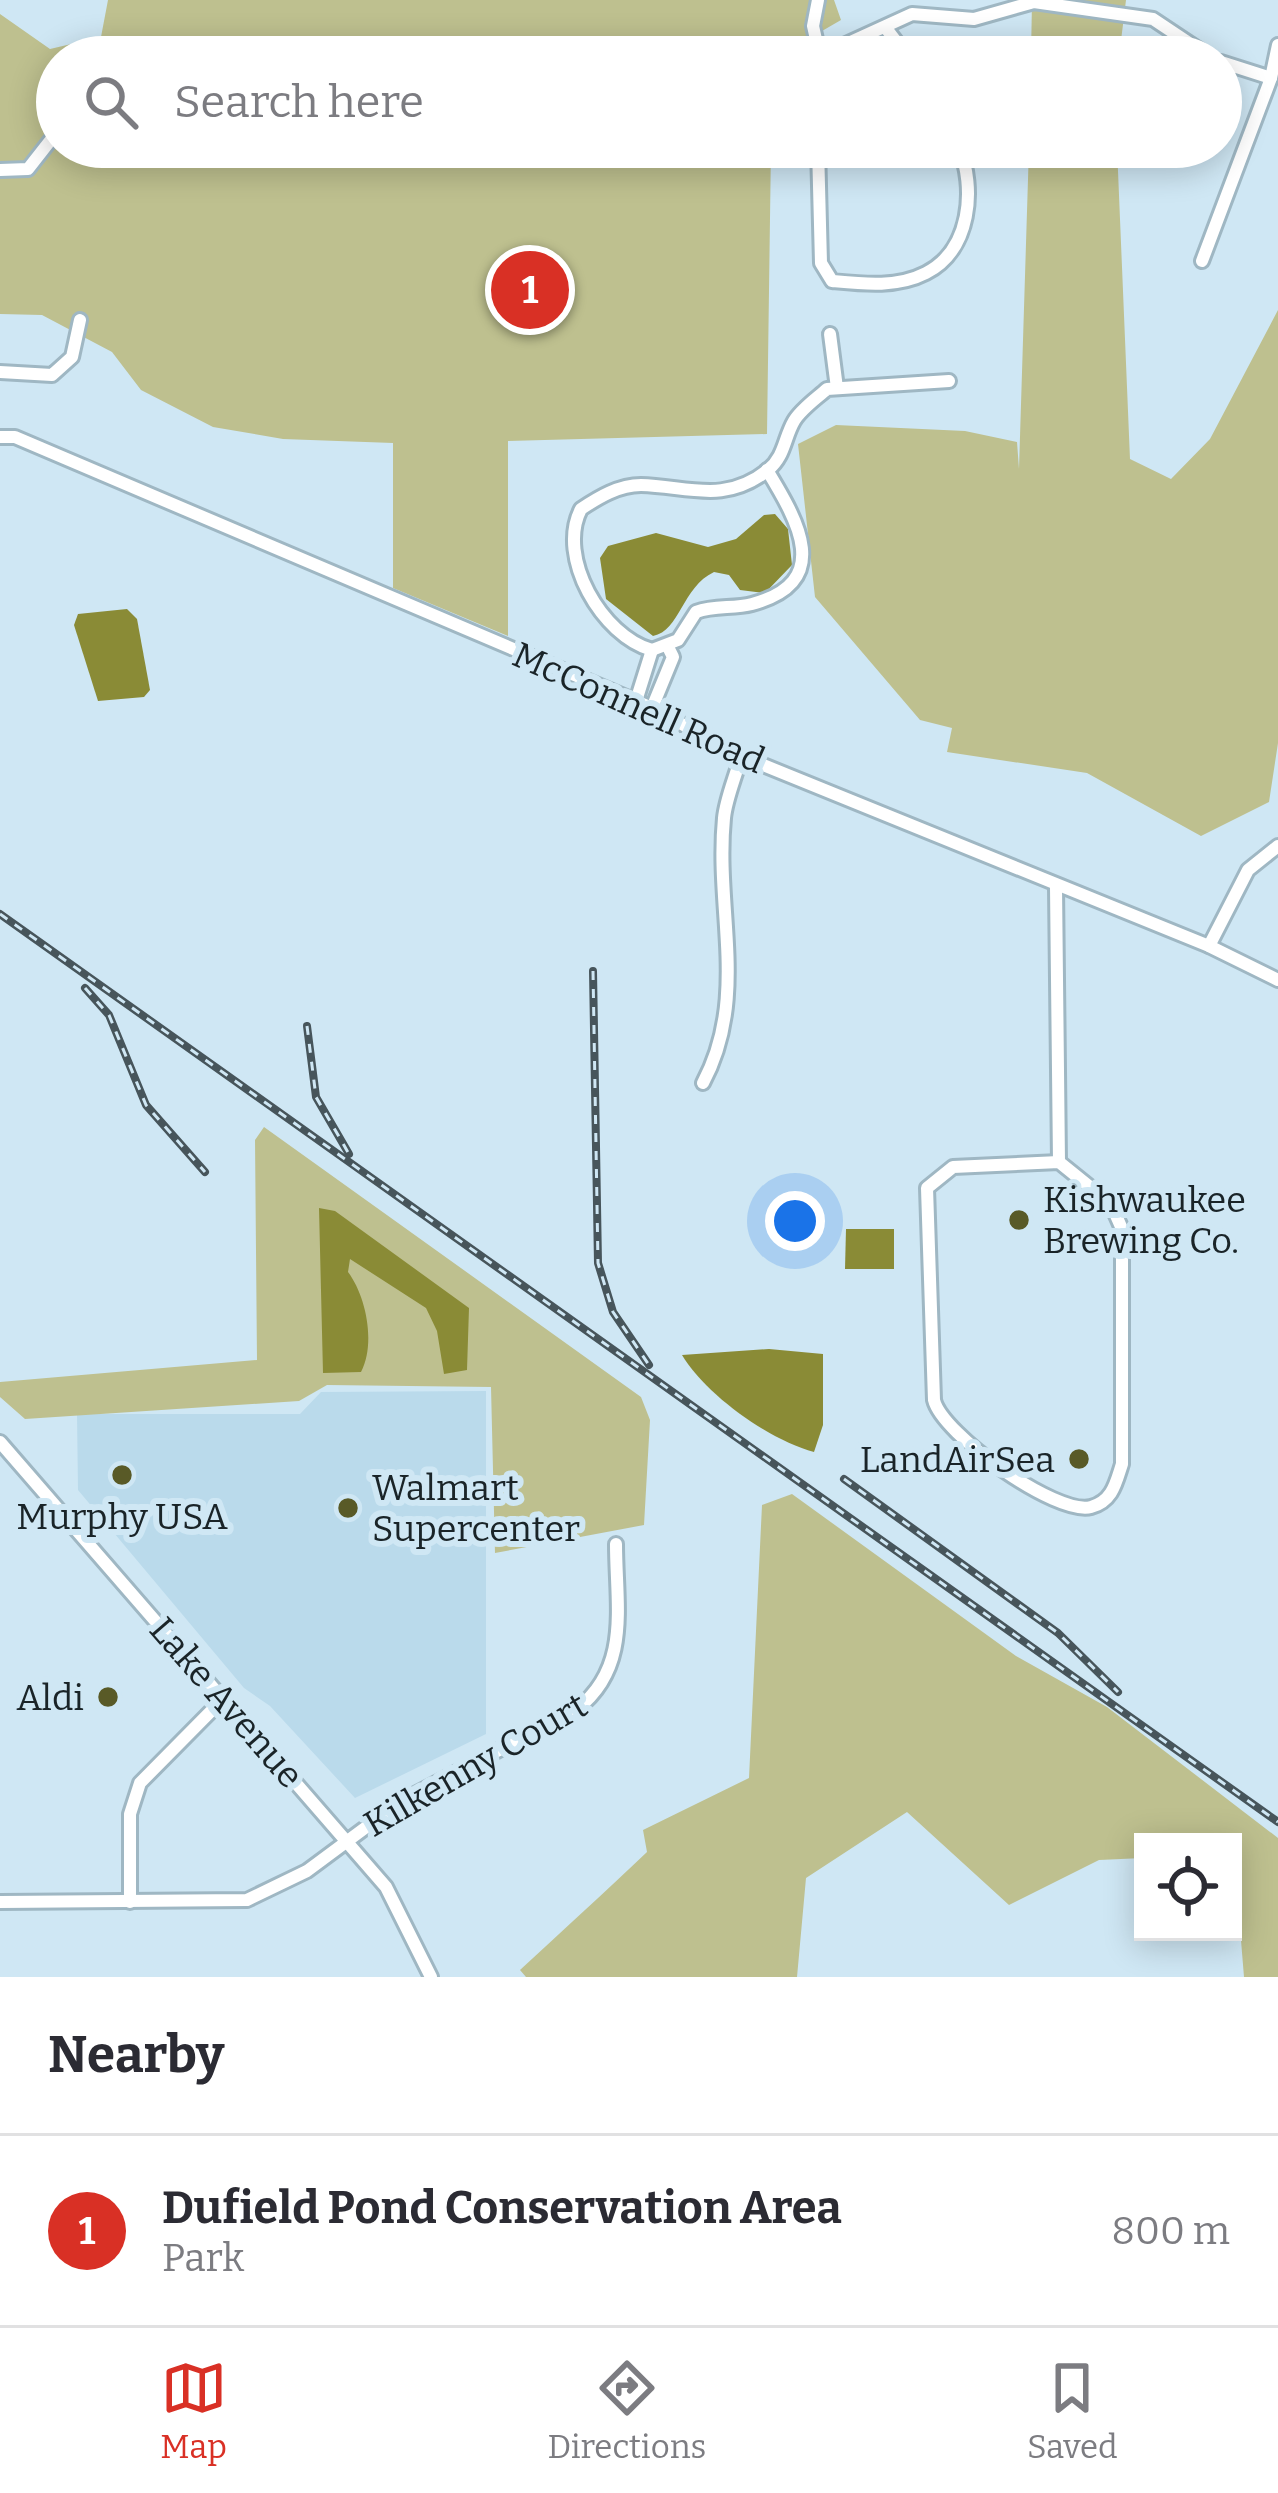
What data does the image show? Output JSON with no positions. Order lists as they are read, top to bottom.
{
  "streets": {
    "street": ["McConnell Road", "Lake Avenue", "Kilkenny Court"]
  },
  "crossings": [
    ["Lake Avenue", "Kilkenny Court"]
  ],
  "places": [
    "Kishwaukee Brewing Co.",
    "LandAirSea",
    "Murphy USA",
    "Walmart Supercenter",
    "Aldi"
  ],
  "page": {
    "search": "Search here",
    "pins": "1",
    "heading": "Nearby",
    "list": [
      {
        "mark": "1",
        "name": "Dufield Pond Conservation Area",
        "note": "Park",
        "value": "800 m"
      }
    ],
    "nav": ["Map", "Directions", "Saved"]
  }
}
